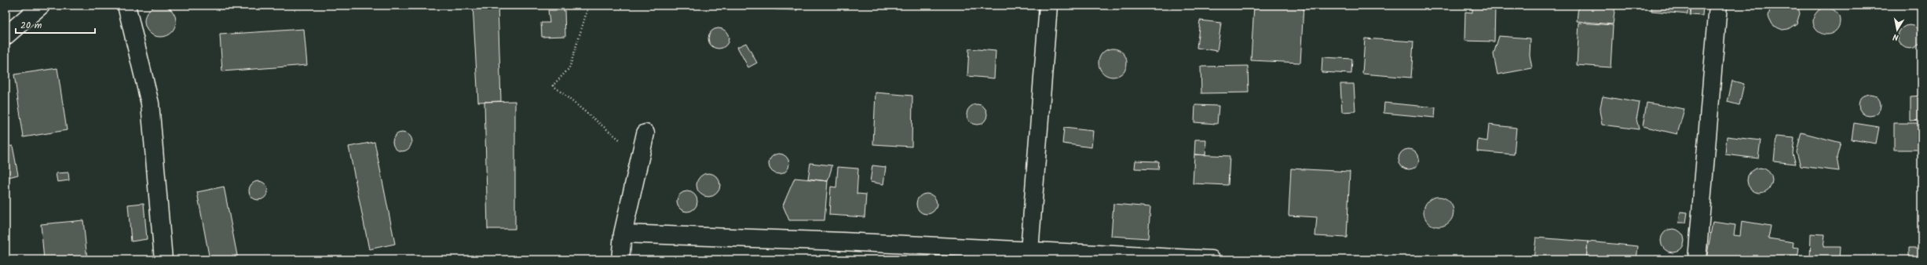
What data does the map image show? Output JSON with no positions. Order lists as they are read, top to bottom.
{
  "scale_bar": "20 m",
  "north": "bottom"
}
